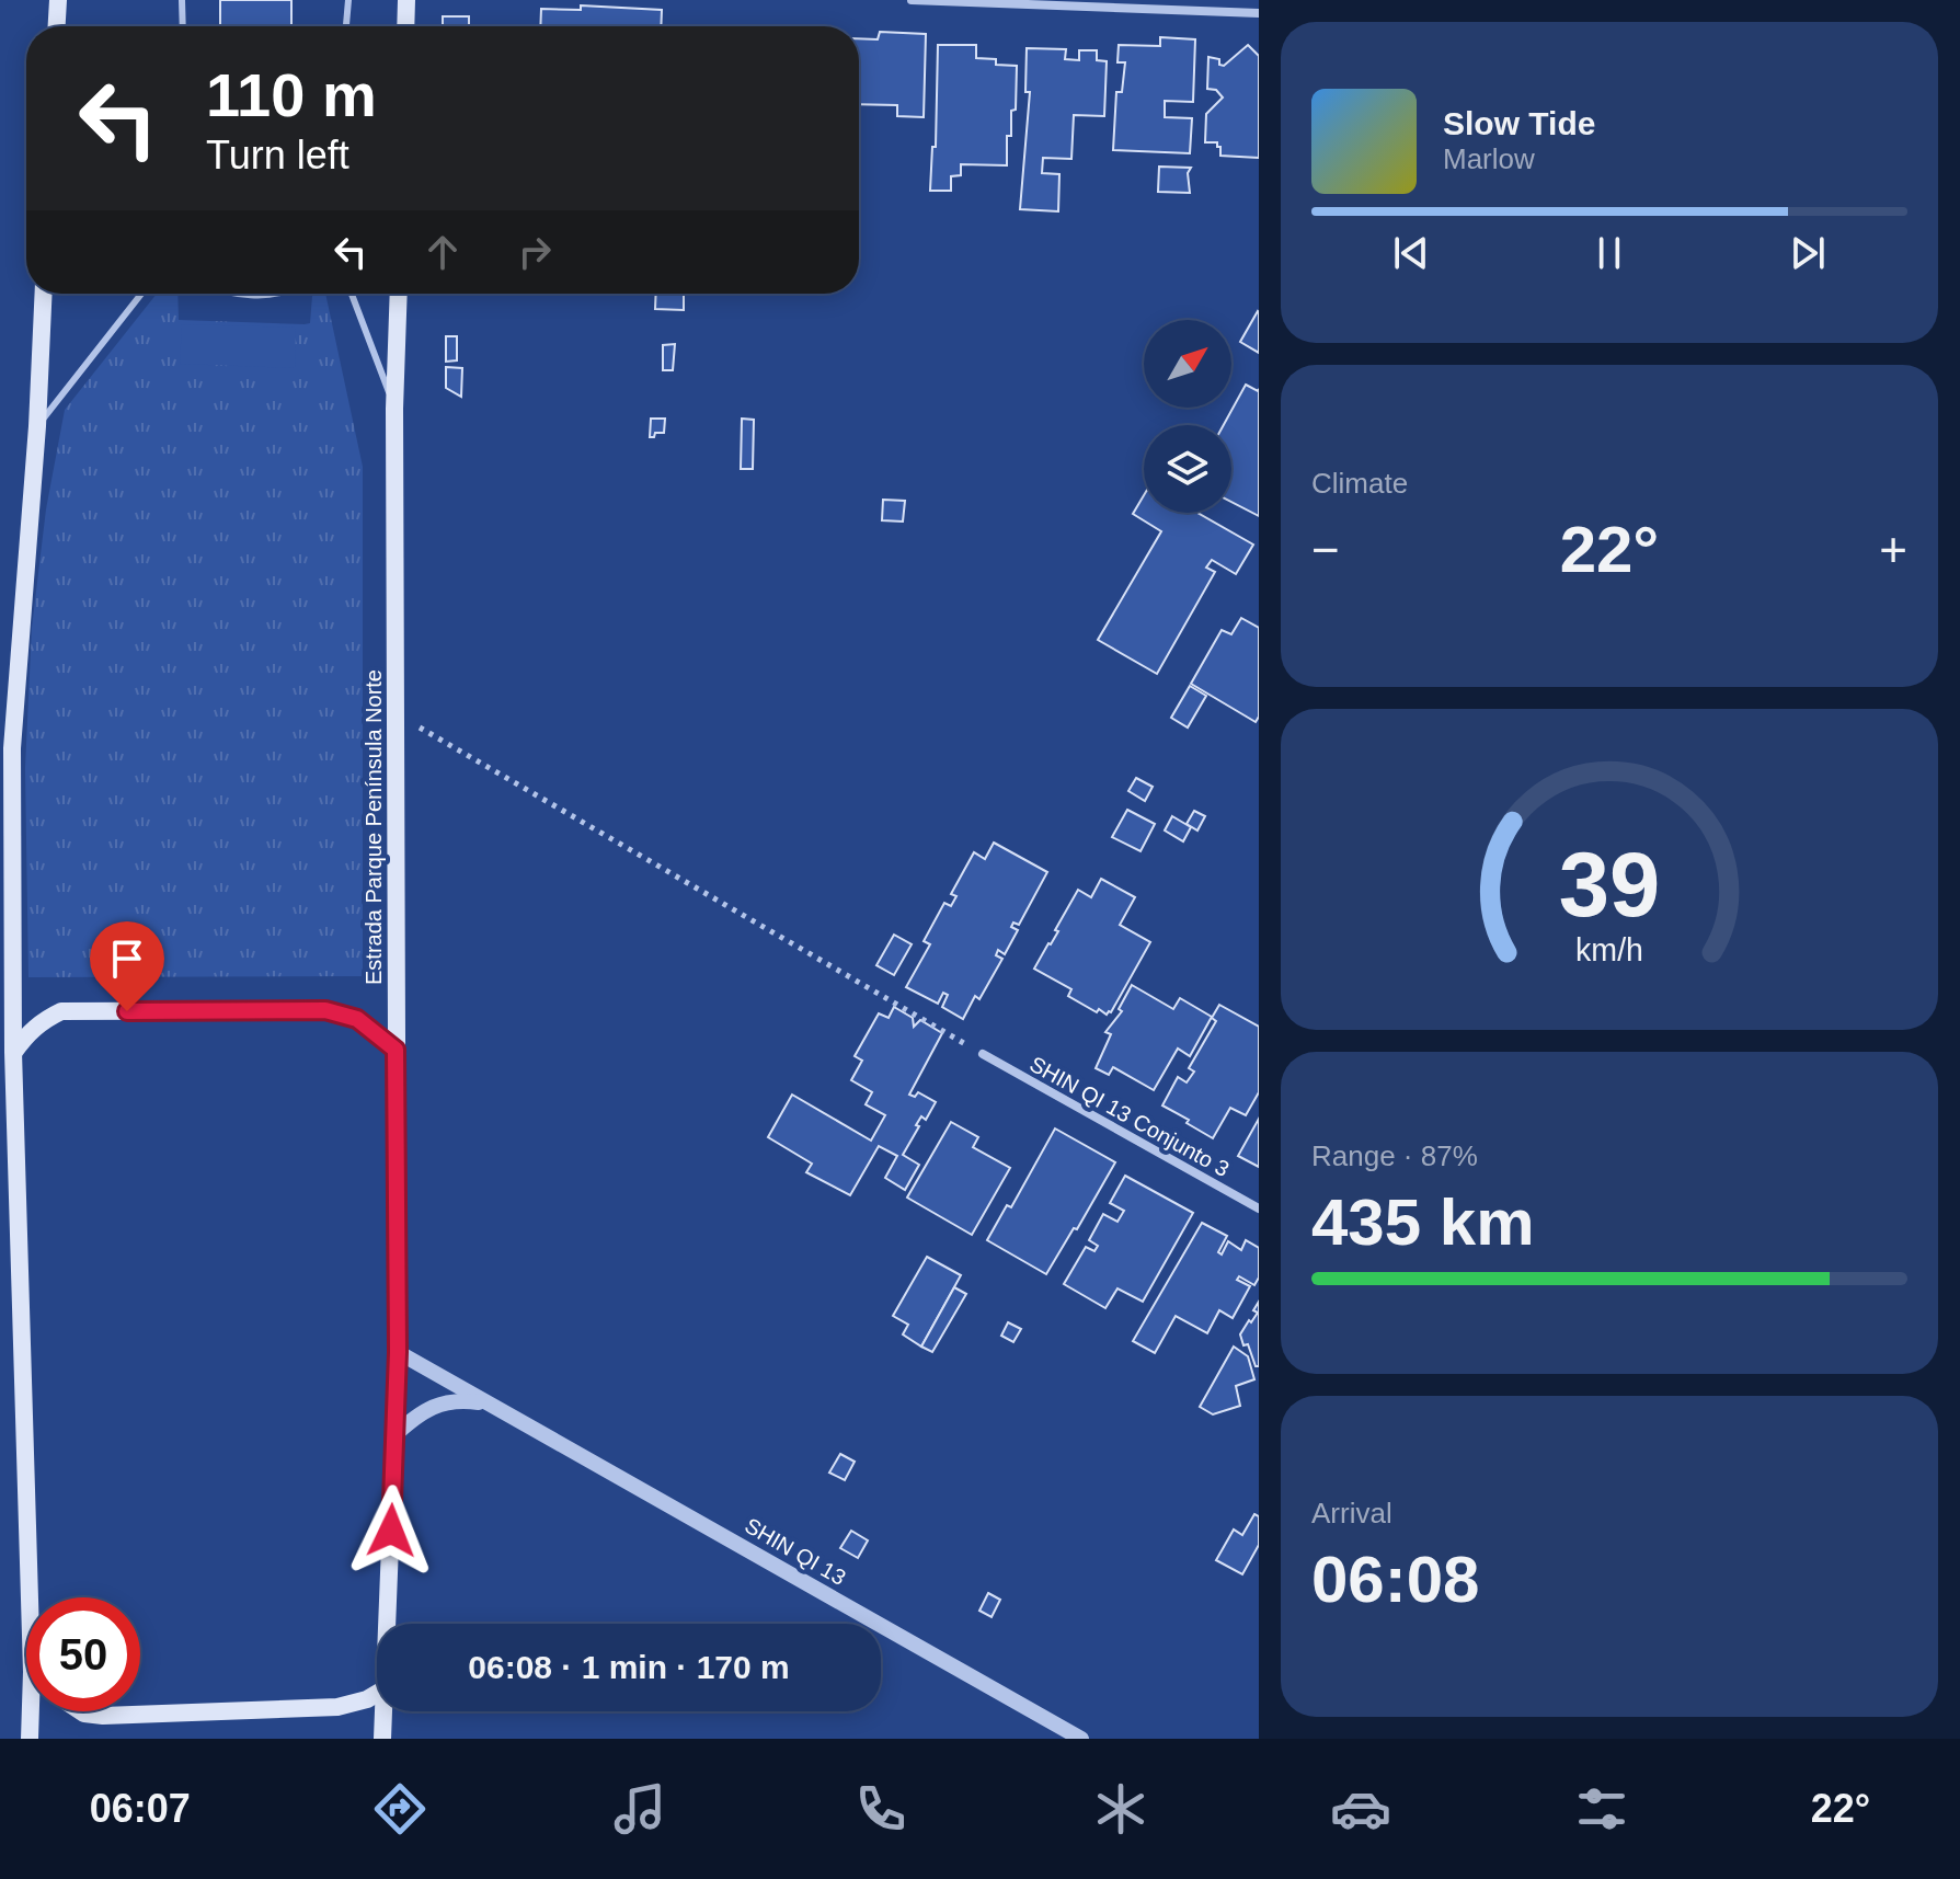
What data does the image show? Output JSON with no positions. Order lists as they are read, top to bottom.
{
  "streets": {
    "main road": ["Estrada Parque Península Norte"],
    "street": ["SHIN QI 13 Conjunto 3", "SHIN QI 13"]
  },
  "crossings": [
    ["Estrada Parque Península Norte", "SHIN QI 13"]
  ],
  "north": "top right",
  "page": {
    "turn": ["110 m", "Turn left"],
    "song": ["Slow Tide", "Marlow"],
    "tile": [
      "Climate",
      ["Range · 87%", "435 km"],
      ["Arrival", "06:08"]
    ],
    "heat": ["−", "22°", "+"],
    "limit": "50",
    "trip": "06:08 · 1 min · 170 m",
    "tabs": ["06:07", "22°"],
    "gauge": ["39", "km/h"]
  }
}
